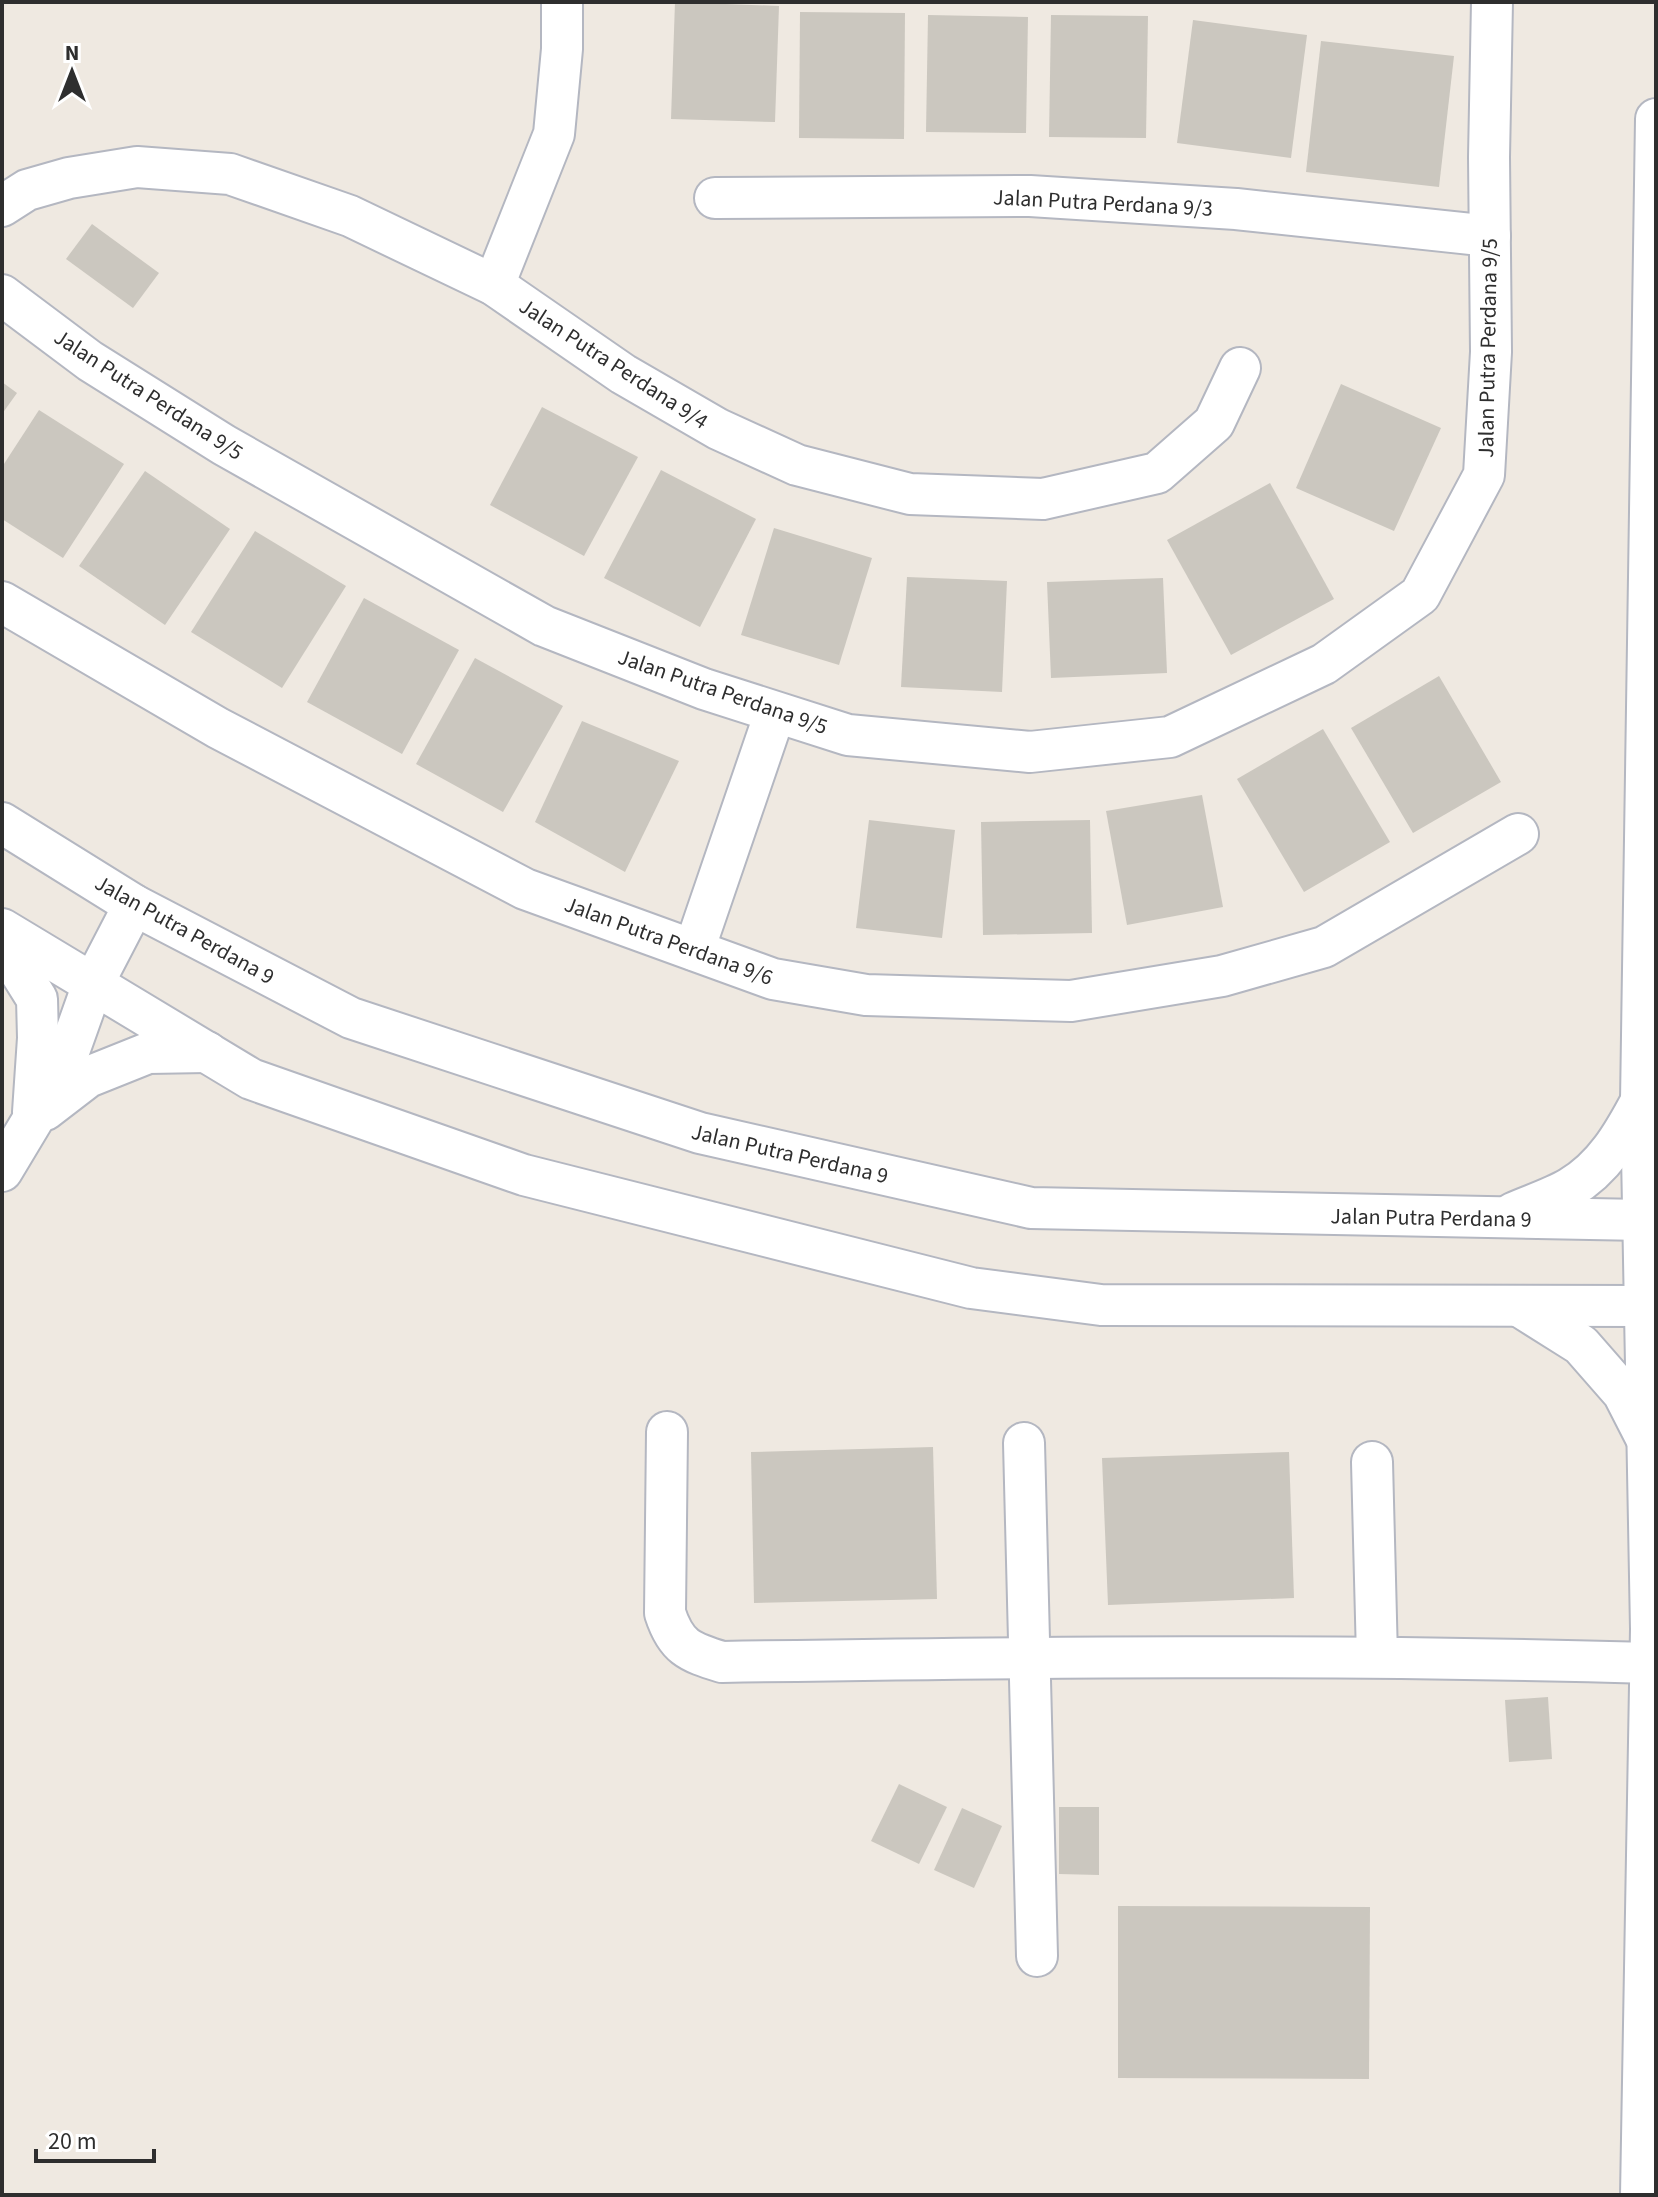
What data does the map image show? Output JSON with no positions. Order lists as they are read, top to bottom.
{
  "streets": {
    "street": [
      "Jalan Putra Perdana 9/3",
      "Jalan Putra Perdana 9/5",
      "Jalan Putra Perdana 9/4",
      "Jalan Putra Perdana 9",
      "Jalan Putra Perdana 9/6"
    ]
  },
  "crossings": [
    ["Jalan Putra Perdana 9/3", "Jalan Putra Perdana 9/5"]
  ],
  "scale_bar": "20 m",
  "north": "top"
}
